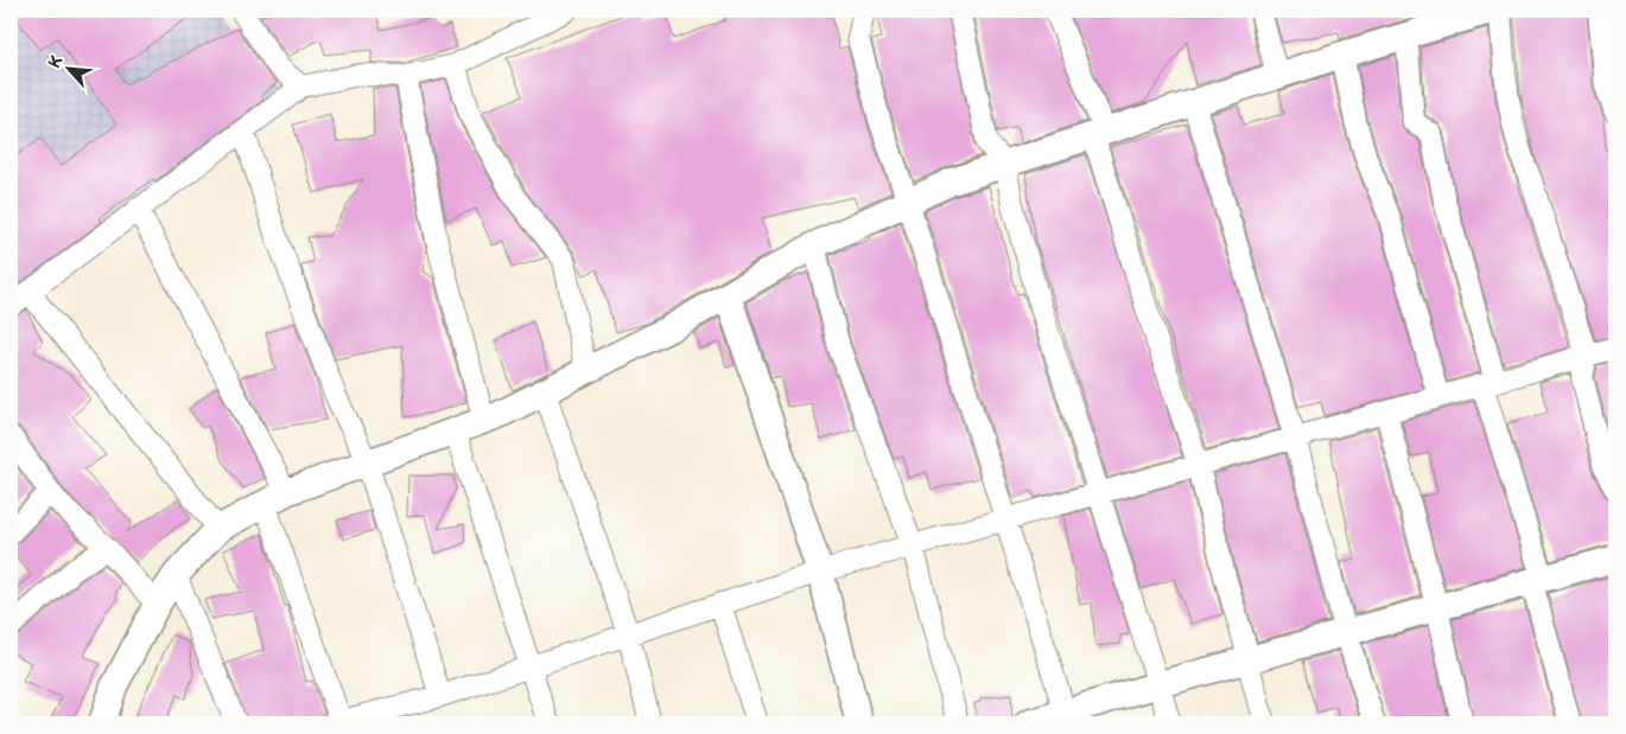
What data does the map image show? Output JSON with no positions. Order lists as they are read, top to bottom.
{
  "north": "top left"
}
